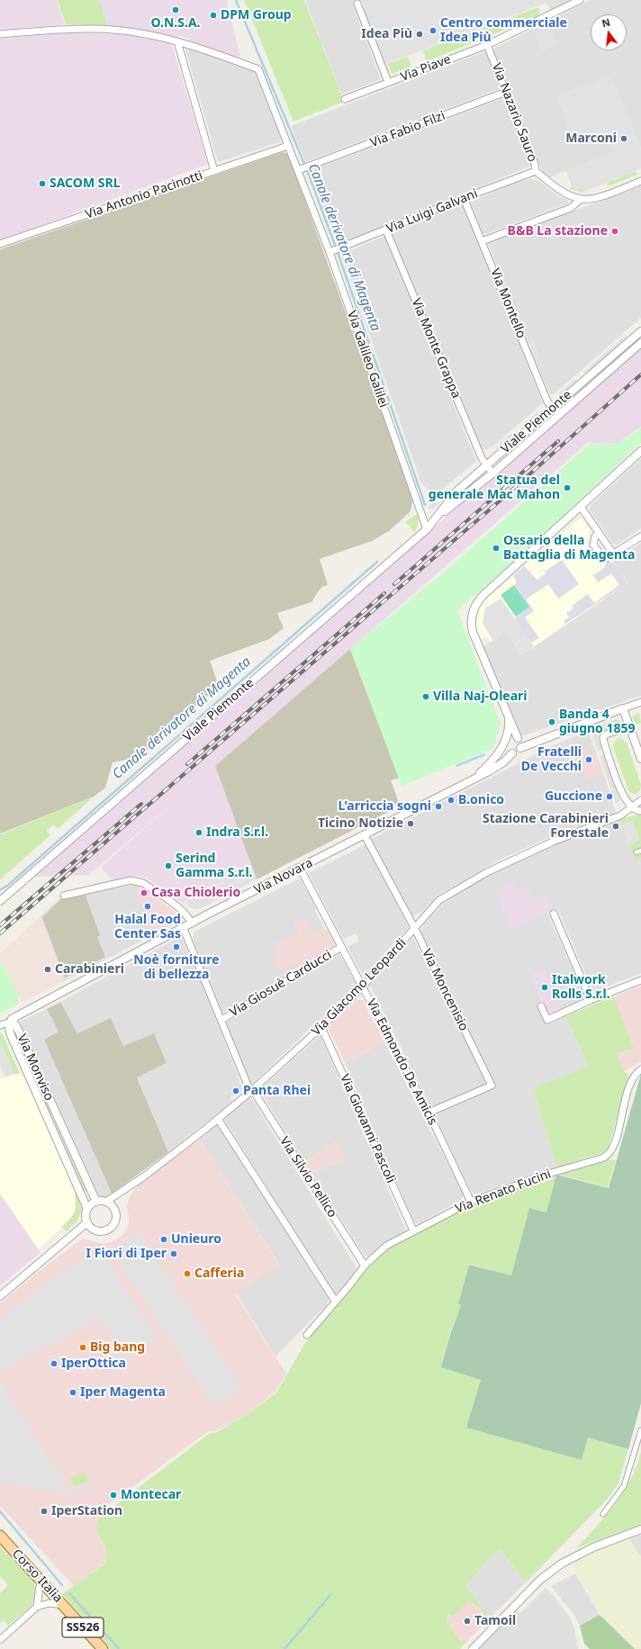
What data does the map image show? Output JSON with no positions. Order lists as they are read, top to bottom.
{
  "streets": {
    "main road": ["Corso Italia", "SS526"],
    "street": [
      "Via Piave",
      "Via Nazario Sauro",
      "Via Fabio Filzi",
      "Via Antonio Pacinotti",
      "Via Luigi Galvani",
      "Via Montello",
      "Via Monte Grappa",
      "Via Galileo Galilei",
      "Viale Piemonte",
      "Via Novara",
      "Via Giosuè Carducci",
      "Via Giacomo Leopardi",
      "Via Moncenisio",
      "Via Edmondo De Amicis",
      "Via Monviso",
      "Via Giovanni Pascoli",
      "Via Silvio Pellico",
      "Via Renato Fucini"
    ]
  },
  "crossings": [
    ["Via Piave", "Via Nazario Sauro"],
    ["Via Nazario Sauro", "Via Fabio Filzi"],
    ["Via Nazario Sauro", "Via Luigi Galvani"],
    ["Via Fabio Filzi", "Via Galileo Galilei"],
    ["Via Antonio Pacinotti", "Via Galileo Galilei"],
    ["Via Luigi Galvani", "Via Montello"],
    ["Via Luigi Galvani", "Via Monte Grappa"],
    ["Via Luigi Galvani", "Via Galileo Galilei"],
    ["Via Montello", "Viale Piemonte"],
    ["Via Monte Grappa", "Viale Piemonte"],
    ["Via Galileo Galilei", "Viale Piemonte"],
    ["Via Novara", "Via Moncenisio"],
    ["Via Novara", "Via Edmondo De Amicis"],
    ["Via Novara", "Via Monviso"],
    ["Via Novara", "Via Silvio Pellico"],
    ["Via Giosuè Carducci", "Via Edmondo De Amicis"],
    ["Via Giosuè Carducci", "Via Silvio Pellico"],
    ["Via Giacomo Leopardi", "Via Moncenisio"],
    ["Via Giacomo Leopardi", "Via Edmondo De Amicis"],
    ["Via Giacomo Leopardi", "Via Monviso"],
    ["Via Giacomo Leopardi", "Via Giovanni Pascoli"],
    ["Via Giacomo Leopardi", "Via Silvio Pellico"],
    ["Via Moncenisio", "Via Edmondo De Amicis"],
    ["Via Edmondo De Amicis", "Via Renato Fucini"],
    ["Via Giovanni Pascoli", "Via Renato Fucini"],
    ["Via Silvio Pellico", "Via Renato Fucini"]
  ],
  "water": ["Canale derivatore di Magenta"],
  "places": [
    "O.N.S.A.",
    "DPM Group",
    "Centro commerciale Idea Più",
    "Idea Più",
    "Marconi",
    "SACOM SRL",
    "B&B La stazione",
    "Statua del generale Mac Mahon",
    "Ossario della Battaglia di Magenta",
    "Villa Naj-Oleari",
    "Banda 4 giugno 1859",
    "Fratelli De Vecchi",
    "Guccione",
    "B.onico",
    "L'arriccia sogni",
    "Ticino Notizie",
    "Stazione Carabinieri Forestale",
    "Indra S.r.l.",
    "Serind Gamma S.r.l.",
    "Casa Chiolerio",
    "Halal Food Center Sas",
    "Noè forniture di bellezza",
    "Carabinieri",
    "Italwork Rolls S.r.l.",
    "Panta Rhei",
    "Unieuro",
    "I Fiori di Iper",
    "Cafferia",
    "Big bang",
    "IperOttica",
    "Iper Magenta",
    "Montecar",
    "IperStation",
    "Tamoil"
  ],
  "north": "top"
}
